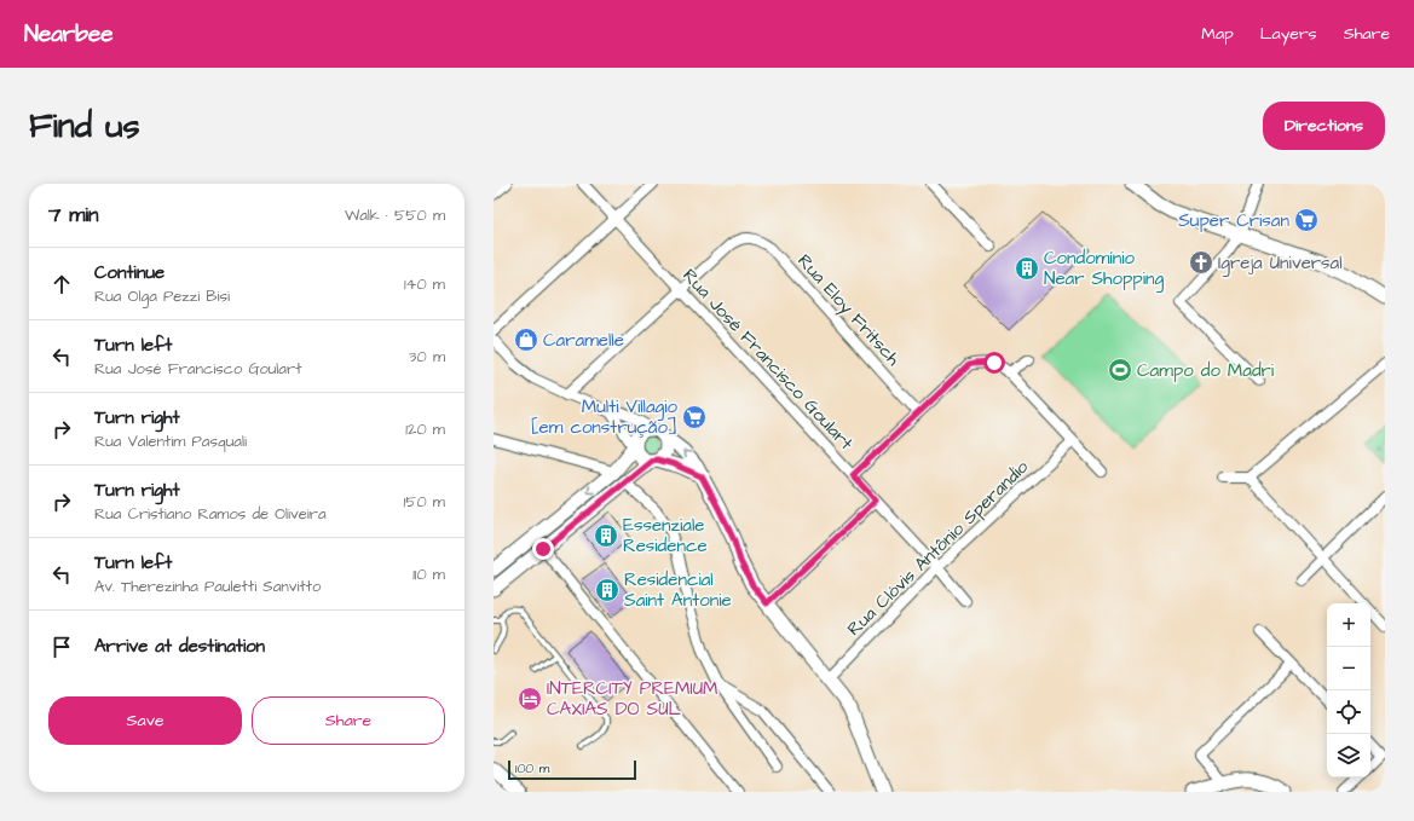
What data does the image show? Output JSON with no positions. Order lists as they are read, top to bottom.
{
  "streets": {
    "street": ["Rua Eloy Fritsch", "Rua José Francisco Goulart", "Rua Clóvis Antônio Sperandio"]
  },
  "crossings": [
    ["Rua Eloy Fritsch", "Rua José Francisco Goulart"],
    ["Rua José Francisco Goulart", "Rua Clóvis Antônio Sperandio"]
  ],
  "places": {
    "supermarket": ["Super Crisan", "Multi Villagio [em construção]"],
    "church": ["Igreja Universal"],
    "building": ["Condomínio Near Shopping", "Essenziale Residence", "Residencial Saint Antonie"],
    "shop": ["Caramelle"],
    "sports": ["Campo do Madri"],
    "hotel": ["INTERCITY PREMIUM CAXIAS DO SUL"]
  },
  "scale_bar": "100 m",
  "page": {
    "header": "Nearbee",
    "nav": ["Map", "Layers", "Share"],
    "buttons": [
      "Directions",
      ["Save", "Share"]
    ],
    "title": "Find us",
    "heading": ["7 min", "Walk · 550 m"],
    "list": [
      ["Continue", "Rua Olga Pezzi Bisi", "140 m"],
      ["Turn left", "Rua José Francisco Goulart", "30 m"],
      ["Turn right", "Rua Valentim Pasquali", "120 m"],
      ["Turn right", "Rua Cristiano Ramos de Oliveira", "150 m"],
      ["Turn left", "Av. Therezinha Pauletti Sanvitto", "110 m"],
      "Arrive at destination"
    ],
    "map_buttons": ["+", "−"],
    "scale": "100 m"
  }
}
